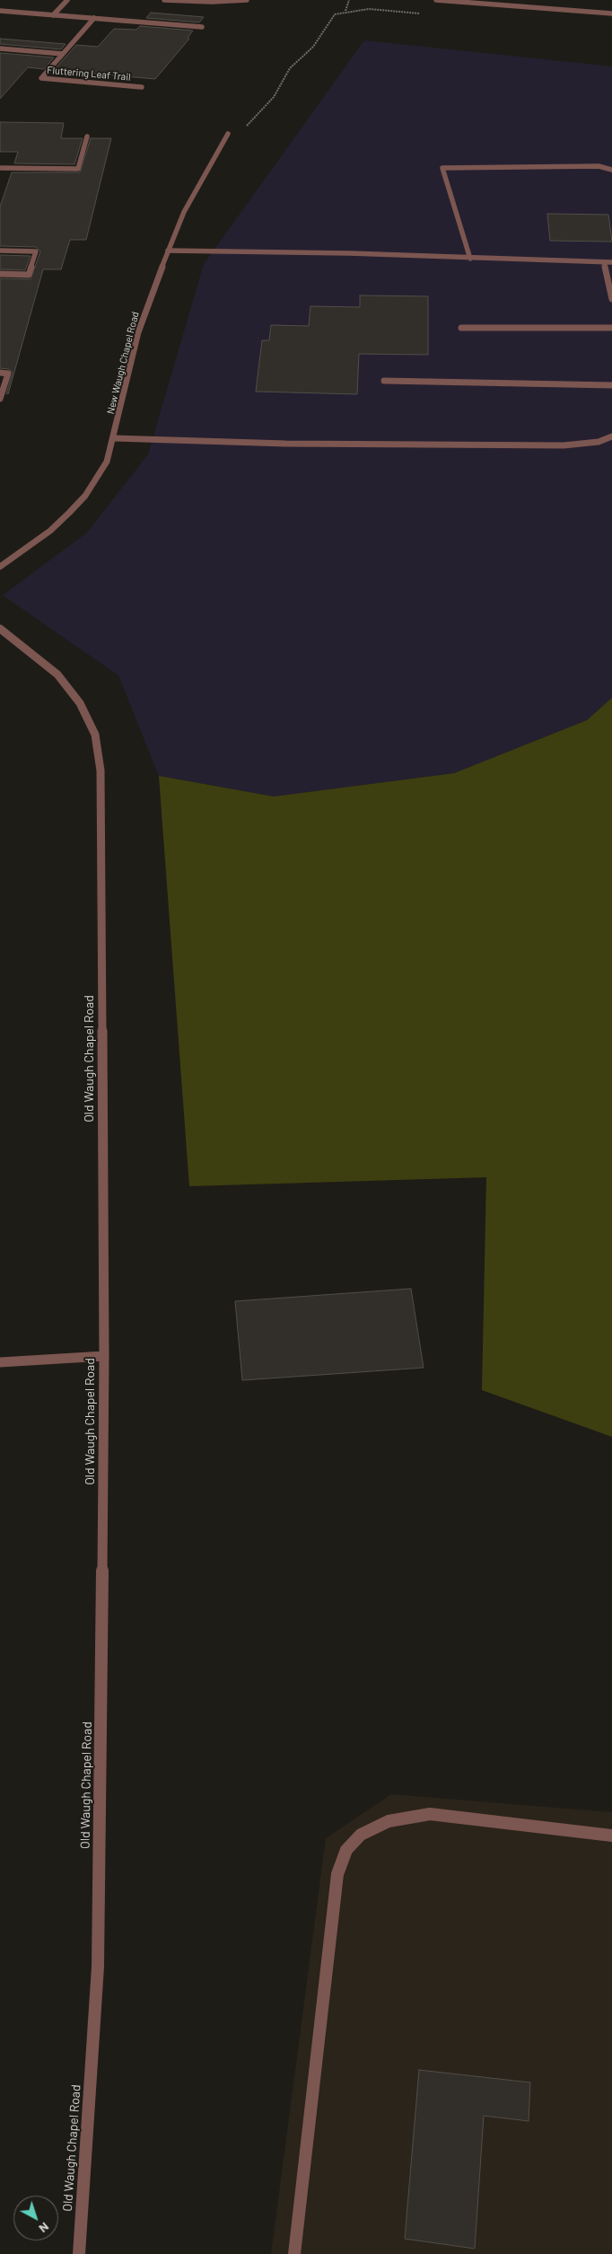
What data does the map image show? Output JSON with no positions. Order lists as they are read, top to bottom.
{
  "streets": {
    "street": ["Fluttering Leaf Trail", "New Waugh Chapel Road", "Old Waugh Chapel Road"]
  },
  "north": "bottom right"
}
